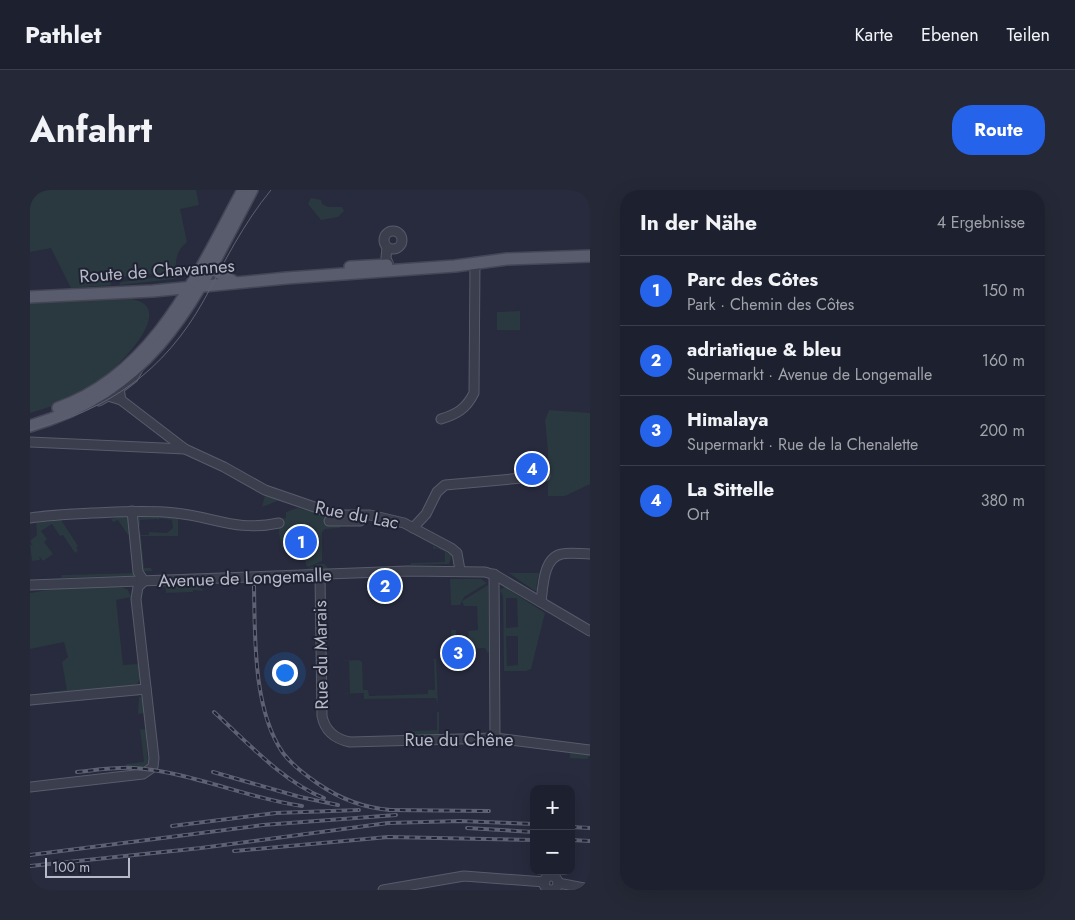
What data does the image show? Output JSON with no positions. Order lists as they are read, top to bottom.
{
  "streets": {
    "main road": ["Route de Chavannes"],
    "street": [
      "Rue du Lac",
      "Avenue de Longemalle",
      "Rue du Marais",
      "Rue du Chêne"
    ]
  },
  "crossings": [
    ["Rue du Lac", "Avenue de Longemalle"],
    ["Avenue de Longemalle", "Rue du Marais"],
    ["Rue du Marais", "Rue du Chêne"]
  ],
  "scale_bar": "100 m",
  "page": {
    "header": "Pathlet",
    "nav": ["Karte", "Ebenen", "Teilen"],
    "title": "Anfahrt",
    "buttons": "Route",
    "heading": ["In der Nähe", "4 Ergebnisse"],
    "list": [
      {
        "mark": "1",
        "name": "Parc des Côtes",
        "note": "Park · Chemin des Côtes",
        "value": "150 m"
      },
      {
        "mark": "2",
        "name": "adriatique & bleu",
        "note": "Supermarkt · Avenue de Longemalle",
        "value": "160 m"
      },
      {
        "mark": "3",
        "name": "Himalaya",
        "note": "Supermarkt · Rue de la Chenalette",
        "value": "200 m"
      },
      {
        "mark": "4",
        "name": "La Sittelle",
        "note": "Ort",
        "value": "380 m"
      }
    ],
    "pins": [
      "4",
      "1",
      "2",
      "3"
    ],
    "map_buttons": ["+", "−"],
    "scale": "100 m"
  }
}
